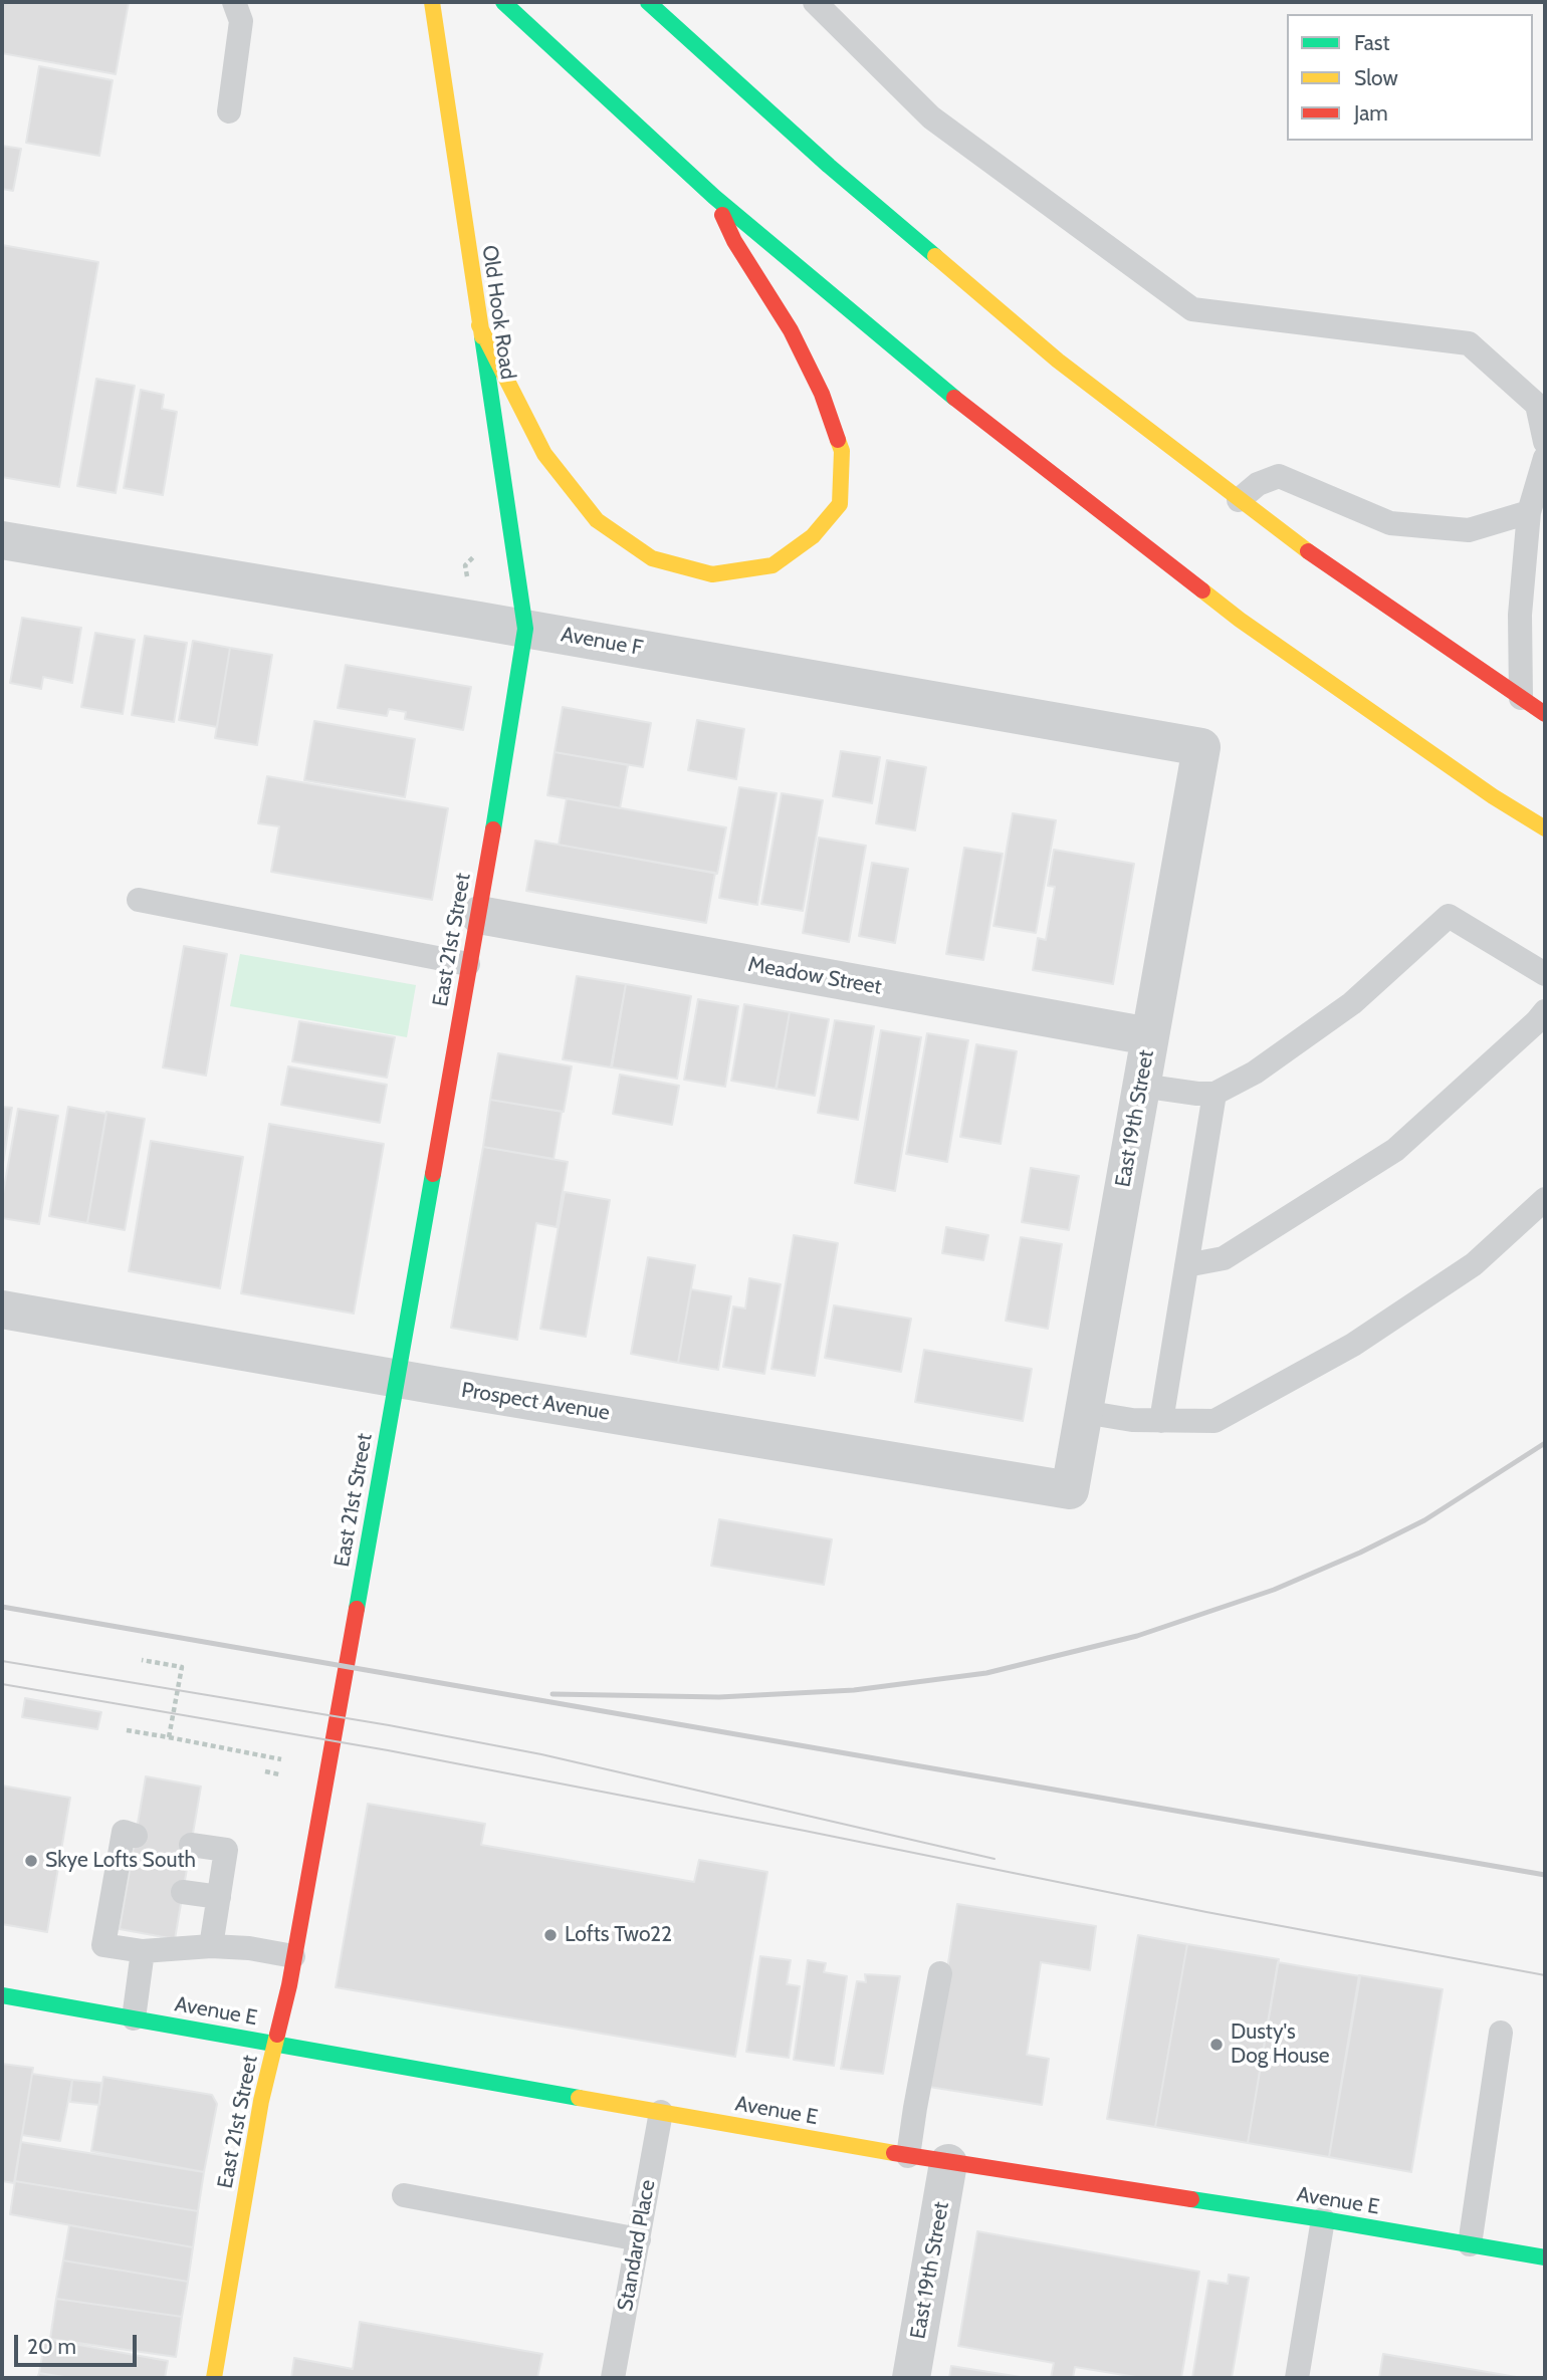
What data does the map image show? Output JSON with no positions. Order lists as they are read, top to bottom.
{
  "streets": {
    "main road": ["Old Hook Road", "East 21st Street", "Avenue E"],
    "street": [
      "Avenue F",
      "Meadow Street",
      "East 19th Street",
      "Prospect Avenue"
    ],
    "lane": ["Standard Place"]
  },
  "crossings": [
    ["Old Hook Road", "Avenue F"],
    ["Old Hook Road", "East 21st Street"],
    ["Avenue F", "East 21st Street"],
    ["Avenue F", "East 19th Street"],
    ["East 21st Street", "Meadow Street"],
    ["East 21st Street", "Prospect Avenue"],
    ["East 21st Street", "Avenue E"],
    ["Meadow Street", "East 19th Street"],
    ["East 19th Street", "Prospect Avenue"],
    ["East 19th Street", "Avenue E"],
    ["Avenue E", "Standard Place"]
  ],
  "places": ["Skye Lofts South", "Lofts Two22", "Dusty's Dog House"],
  "legend": ["Fast", "Slow", "Jam"],
  "scale_bar": "20 m"
}
